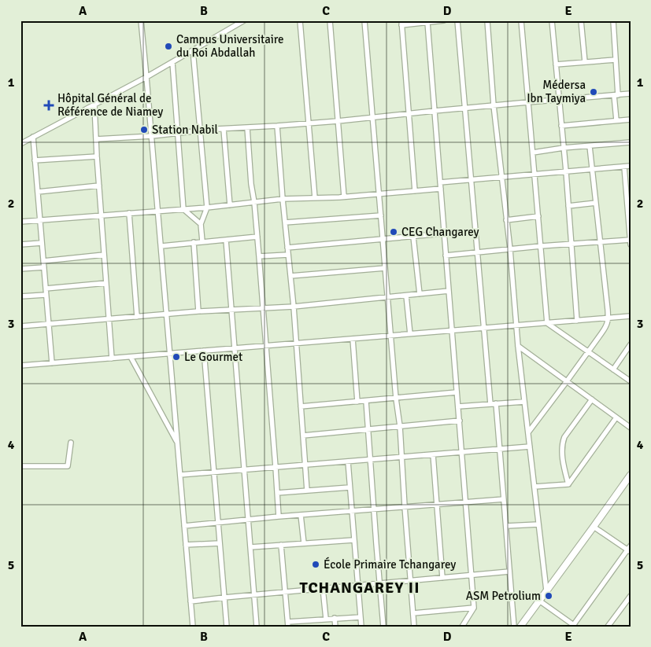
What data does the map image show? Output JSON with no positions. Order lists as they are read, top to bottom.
{
  "districts": ["TCHANGAREY II"],
  "places": {
    "other": [
      "Campus Universitaire du Roi Abdallah",
      "Médersa Ibn Taymiya",
      "Station Nabil",
      "CEG Changarey",
      "Le Gourmet",
      "École Primaire Tchangarey",
      "ASM Petrolium"
    ],
    "health": ["Hôpital Général de Référence de Niamey"]
  },
  "grid": {
    "columns": [
      "A",
      "B",
      "C",
      "D",
      "E"
    ],
    "rows": [
      "1",
      "2",
      "3",
      "4",
      "5"
    ]
  }
}
